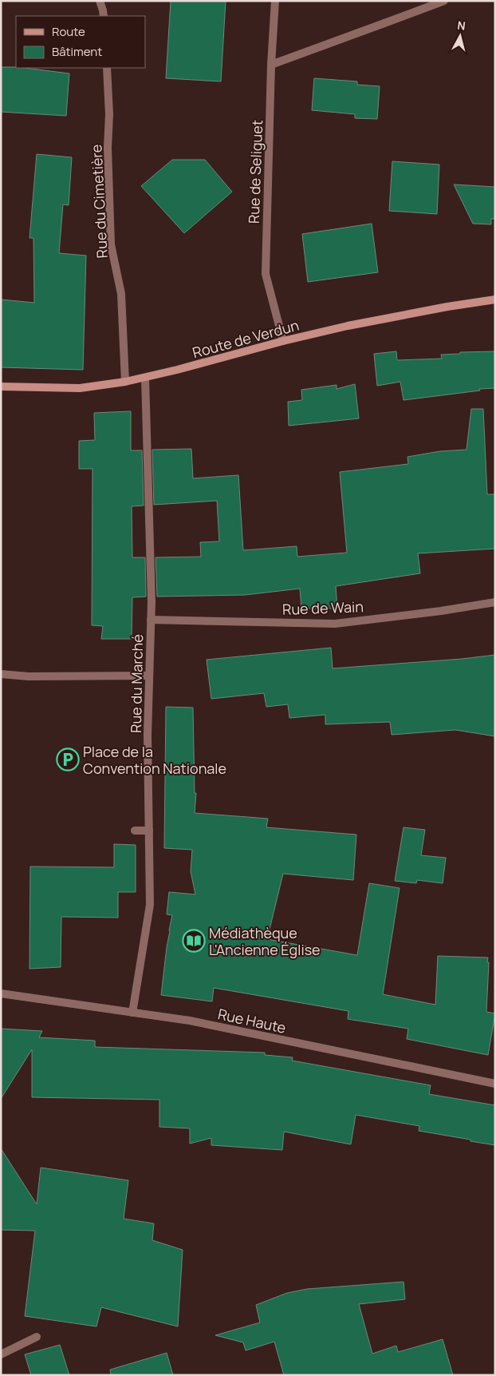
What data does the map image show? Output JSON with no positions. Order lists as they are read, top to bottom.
{
  "streets": {
    "main road": ["Route de Verdun"],
    "street": [
      "Rue de Seliguet",
      "Rue du Cimetière",
      "Rue de Wain",
      "Rue du Marché",
      "Rue Haute"
    ]
  },
  "crossings": [
    ["Rue de Seliguet", "Route de Verdun"],
    ["Rue du Cimetière", "Route de Verdun"],
    ["Route de Verdun", "Rue du Marché"],
    ["Rue de Wain", "Rue du Marché"],
    ["Rue du Marché", "Rue Haute"]
  ],
  "places": {
    "parking": ["Place de la Convention Nationale"],
    "library": ["Médiathèque L'Ancienne Église"]
  },
  "legend": ["Route", "Bâtiment"],
  "north": "top"
}
